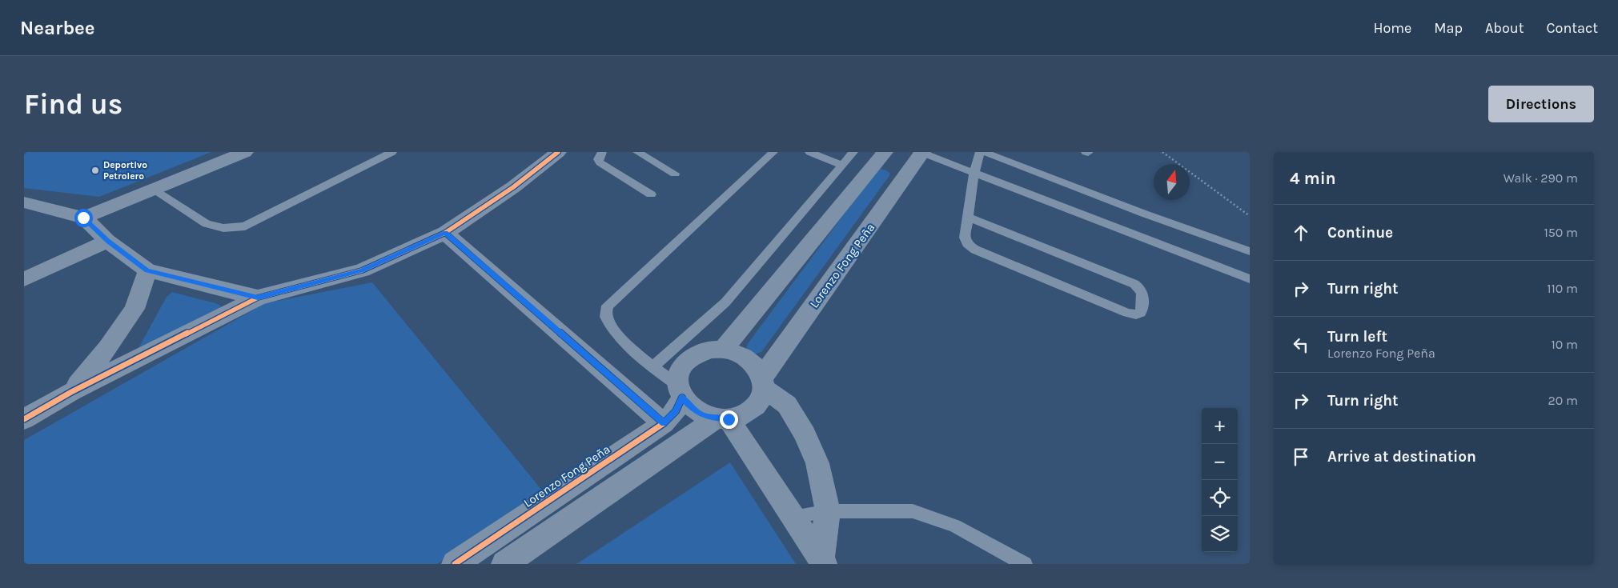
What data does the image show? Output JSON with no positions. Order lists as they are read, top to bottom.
{
  "streets": {
    "street": ["Lorenzo Fong Peña"]
  },
  "places": ["Deportivo Petrolero"],
  "north": "top",
  "page": {
    "header": "Nearbee",
    "nav": [
      "Home",
      "Map",
      "About",
      "Contact"
    ],
    "buttons": "Directions",
    "title": "Find us",
    "heading": ["4 min", "Walk · 290 m"],
    "list": [
      ["Continue", "150 m"],
      ["Turn right", "110 m"],
      ["Turn left", "Lorenzo Fong Peña", "10 m"],
      ["Turn right", "20 m"],
      "Arrive at destination"
    ],
    "map_buttons": ["+", "−"]
  }
}
